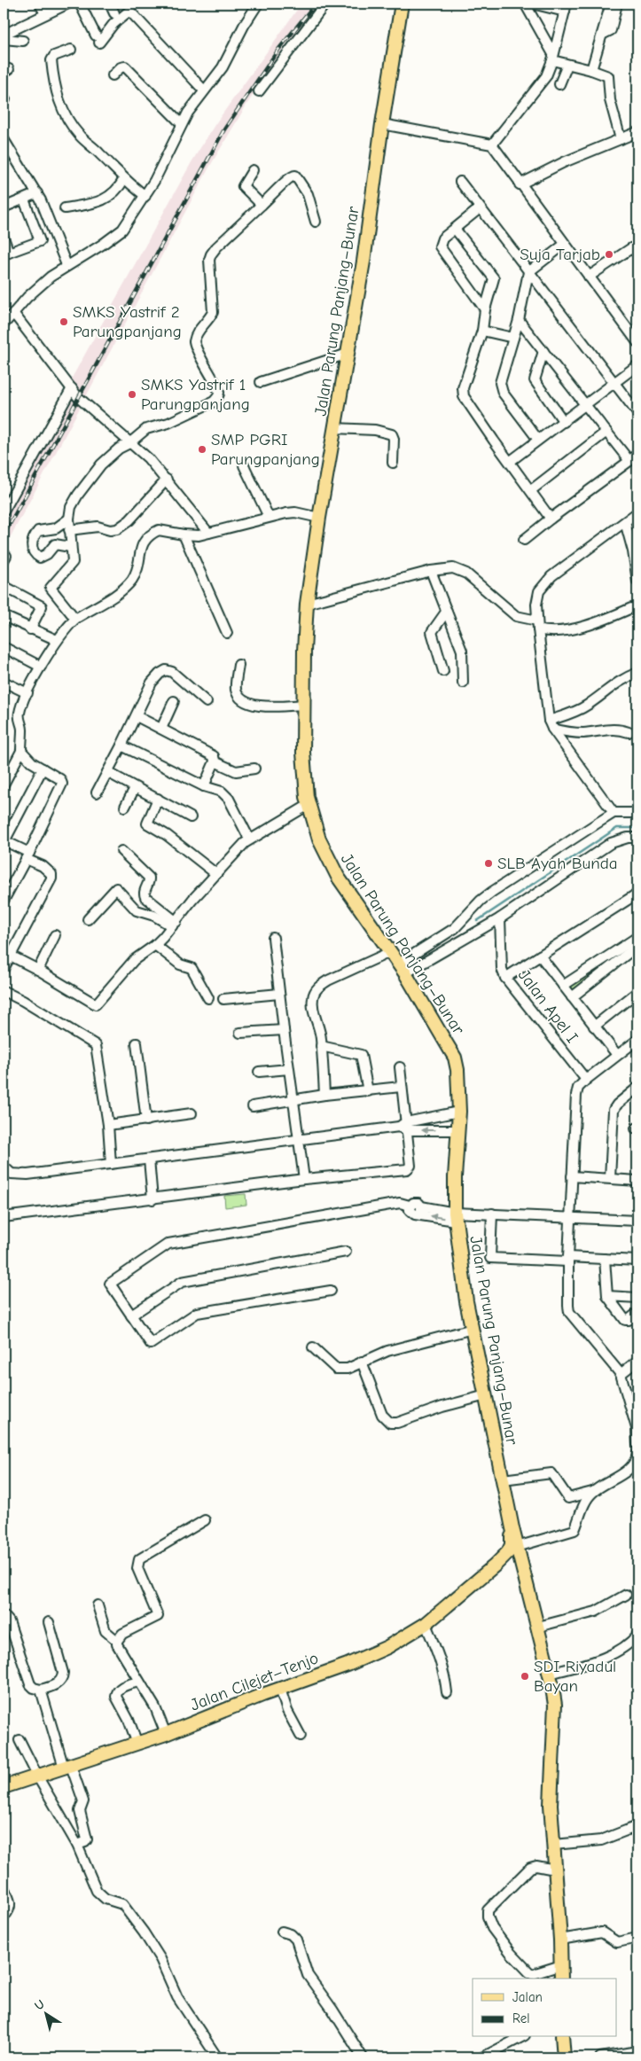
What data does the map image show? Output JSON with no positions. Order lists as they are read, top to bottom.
{
  "streets": {
    "main road": ["Jalan Parung Panjang–Bunar", "Jalan Cilejet–Tenjo"],
    "street": ["Jalan Apel I"]
  },
  "crossings": [
    ["Jalan Parung Panjang–Bunar", "Jalan Cilejet–Tenjo"]
  ],
  "places": [
    "Suja Tarjab",
    "SMKS Yastrif 2 Parungpanjang",
    "SMKS Yastrif 1 Parungpanjang",
    "SMP PGRI Parungpanjang",
    "SLB Ayah Bunda",
    "SDI Riyadul Bayan"
  ],
  "legend": ["Jalan", "Rel"],
  "north": "top left"
}
